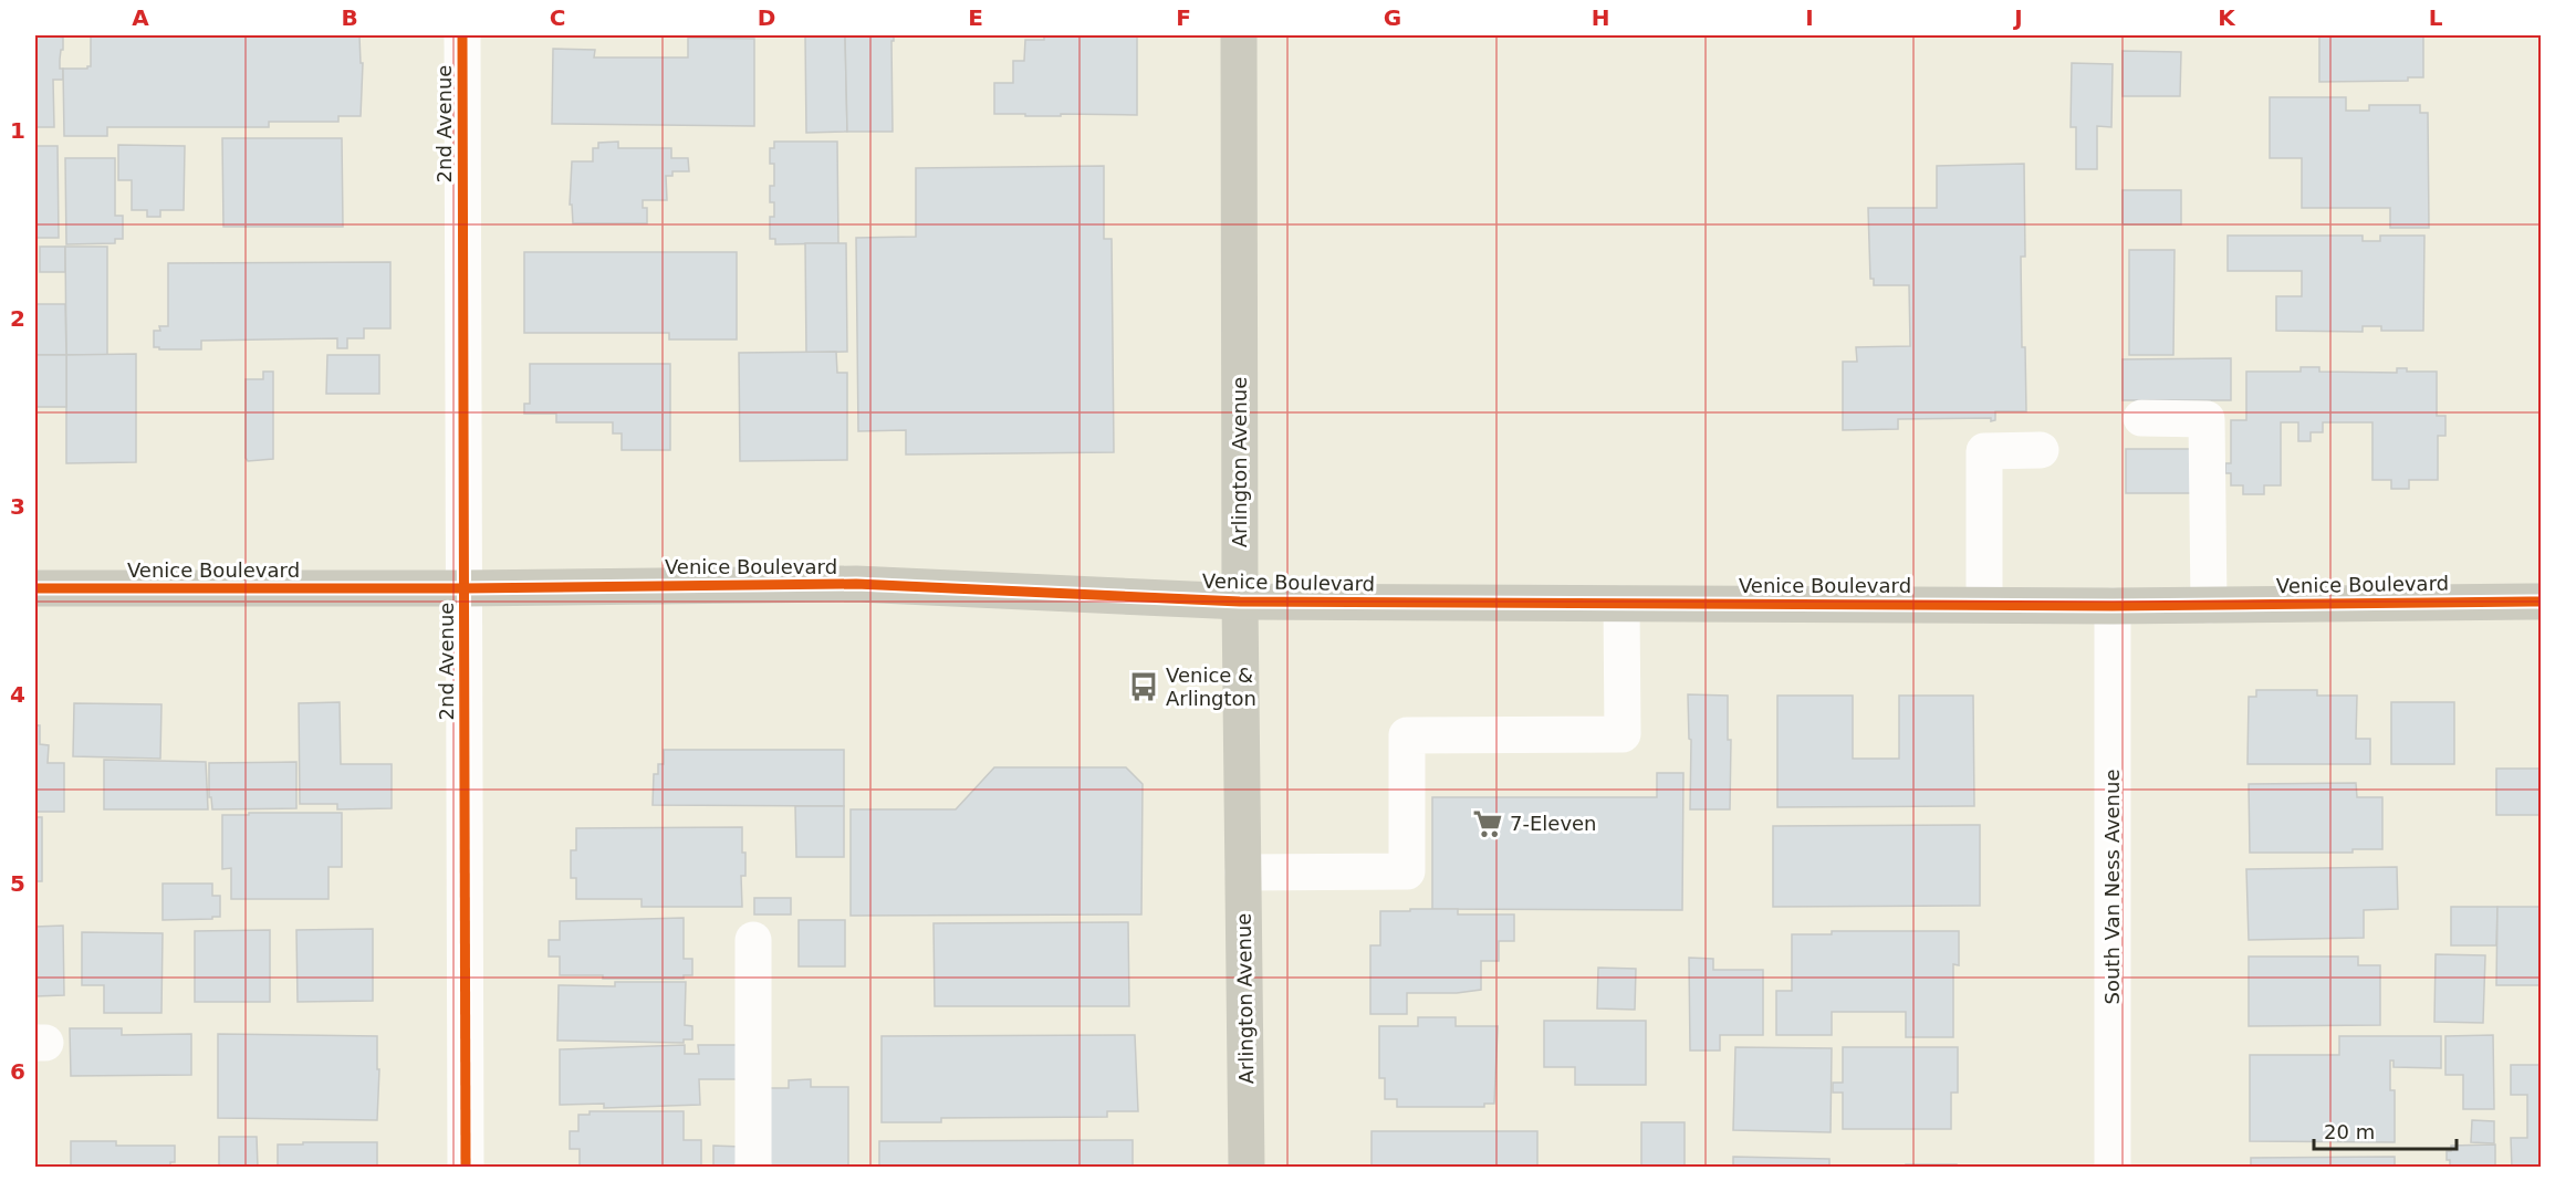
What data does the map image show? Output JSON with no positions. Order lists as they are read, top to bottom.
{
  "streets": {
    "main road": ["Arlington Avenue", "Venice Boulevard"],
    "street": ["2nd Avenue", "South Van Ness Avenue"]
  },
  "crossings": [
    ["2nd Avenue", "Venice Boulevard"],
    ["Arlington Avenue", "Venice Boulevard"],
    ["Venice Boulevard", "South Van Ness Avenue"]
  ],
  "places": {
    "bus stop": ["Venice & Arlington"],
    "supermarket": ["7-Eleven"]
  },
  "scale_bar": "20 m",
  "grid": {
    "columns": [
      "A",
      "B",
      "C",
      "D",
      "E",
      "F",
      "G",
      "H",
      "I",
      "J",
      "K",
      "L"
    ],
    "rows": [
      "1",
      "2",
      "3",
      "4",
      "5",
      "6"
    ]
  }
}
